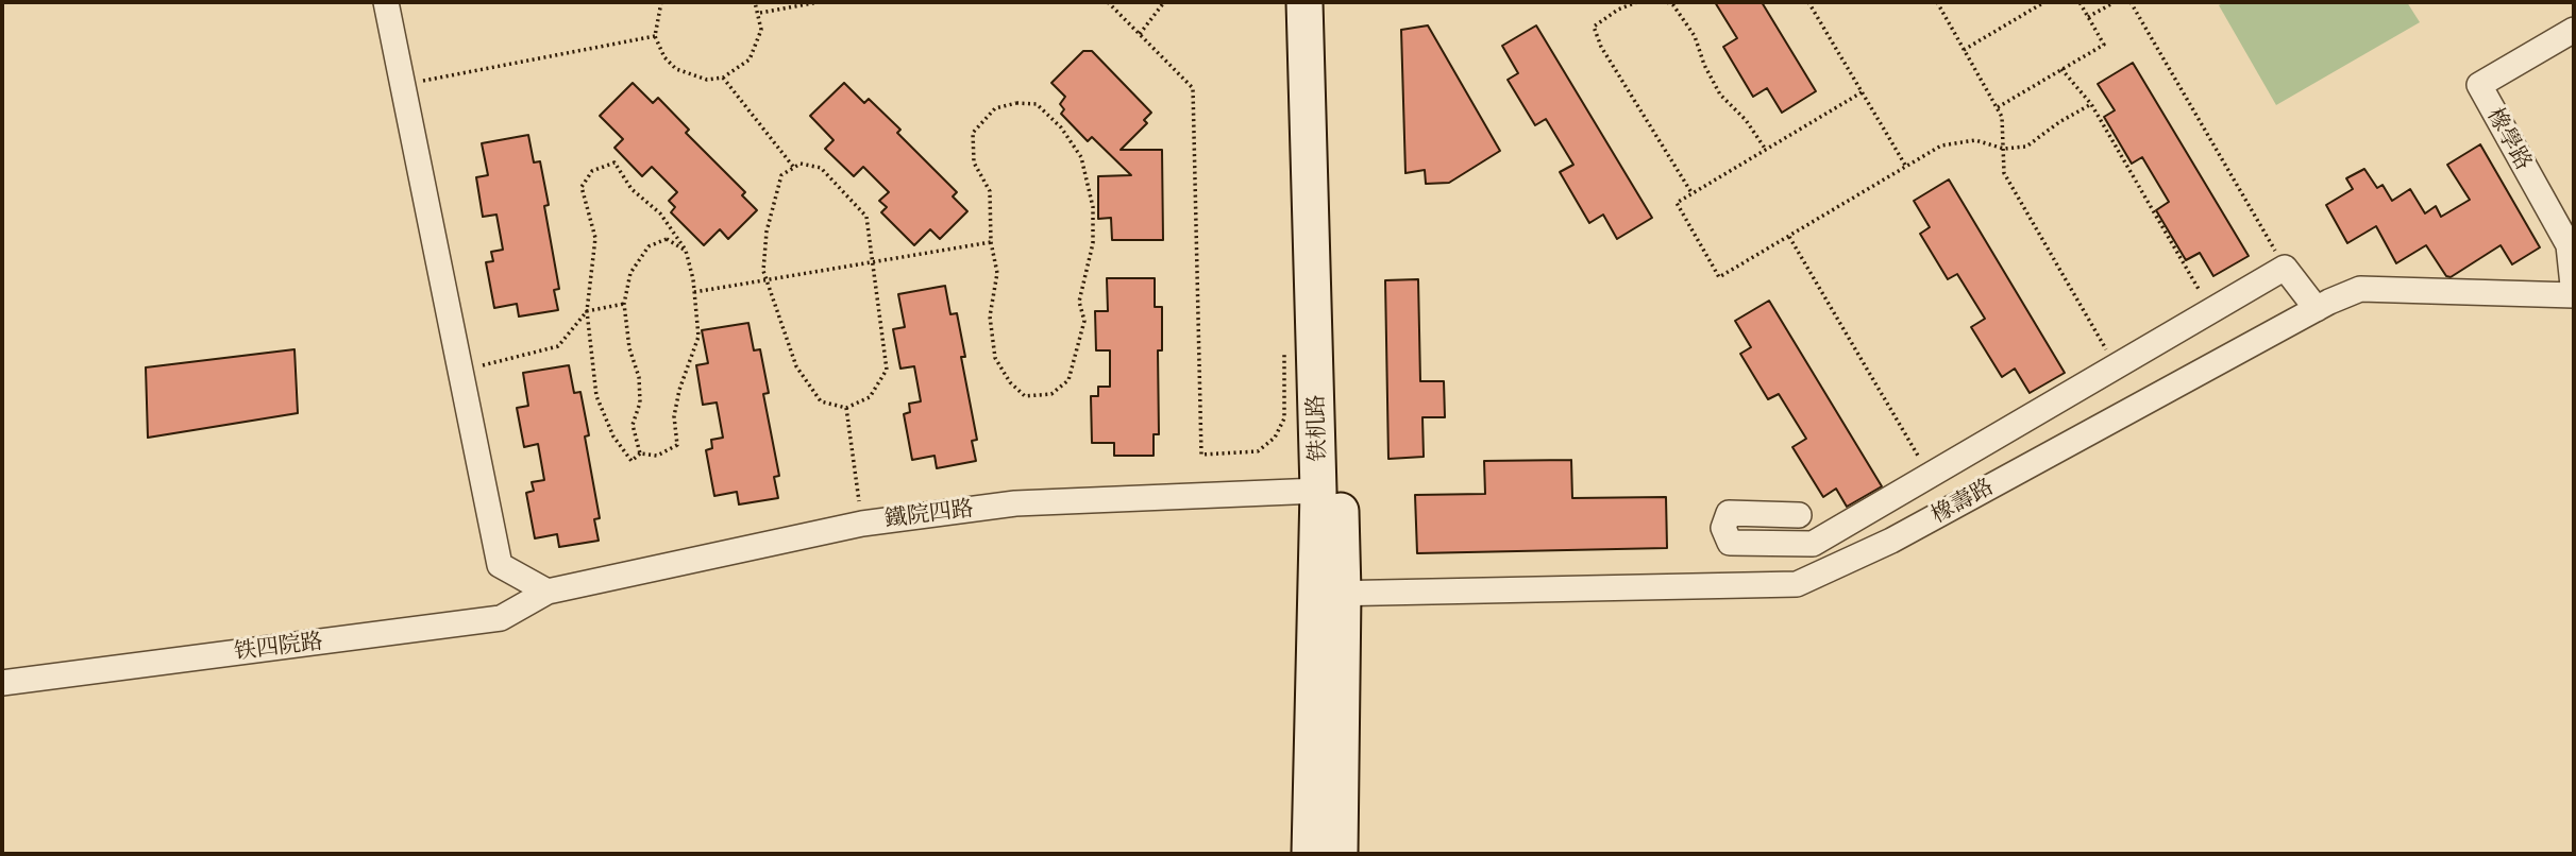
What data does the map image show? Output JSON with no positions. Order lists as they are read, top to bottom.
{
  "streets": {
    "main road": ["铁机路"],
    "street": [
      "橡學路",
      "橡壽路",
      "鐵院四路",
      "铁四院路"
    ]
  },
  "crossings": [
    ["橡學路", "橡壽路"],
    ["铁机路", "橡壽路"],
    ["铁机路", "鐵院四路"],
    ["鐵院四路", "铁四院路"]
  ]
}
